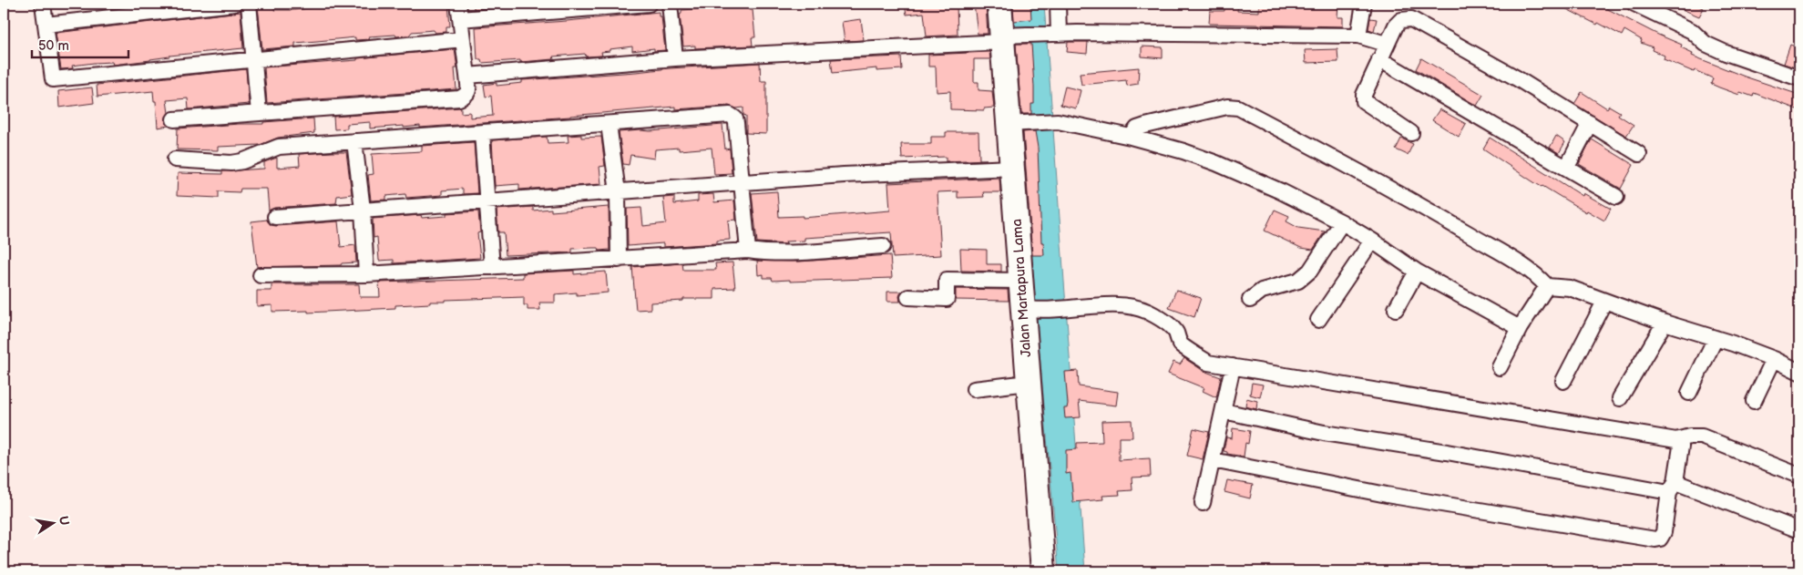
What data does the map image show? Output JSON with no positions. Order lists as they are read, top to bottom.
{
  "streets": {
    "main road": ["Jalan Martapura Lama"]
  },
  "scale_bar": "50 m",
  "north": "right"
}
